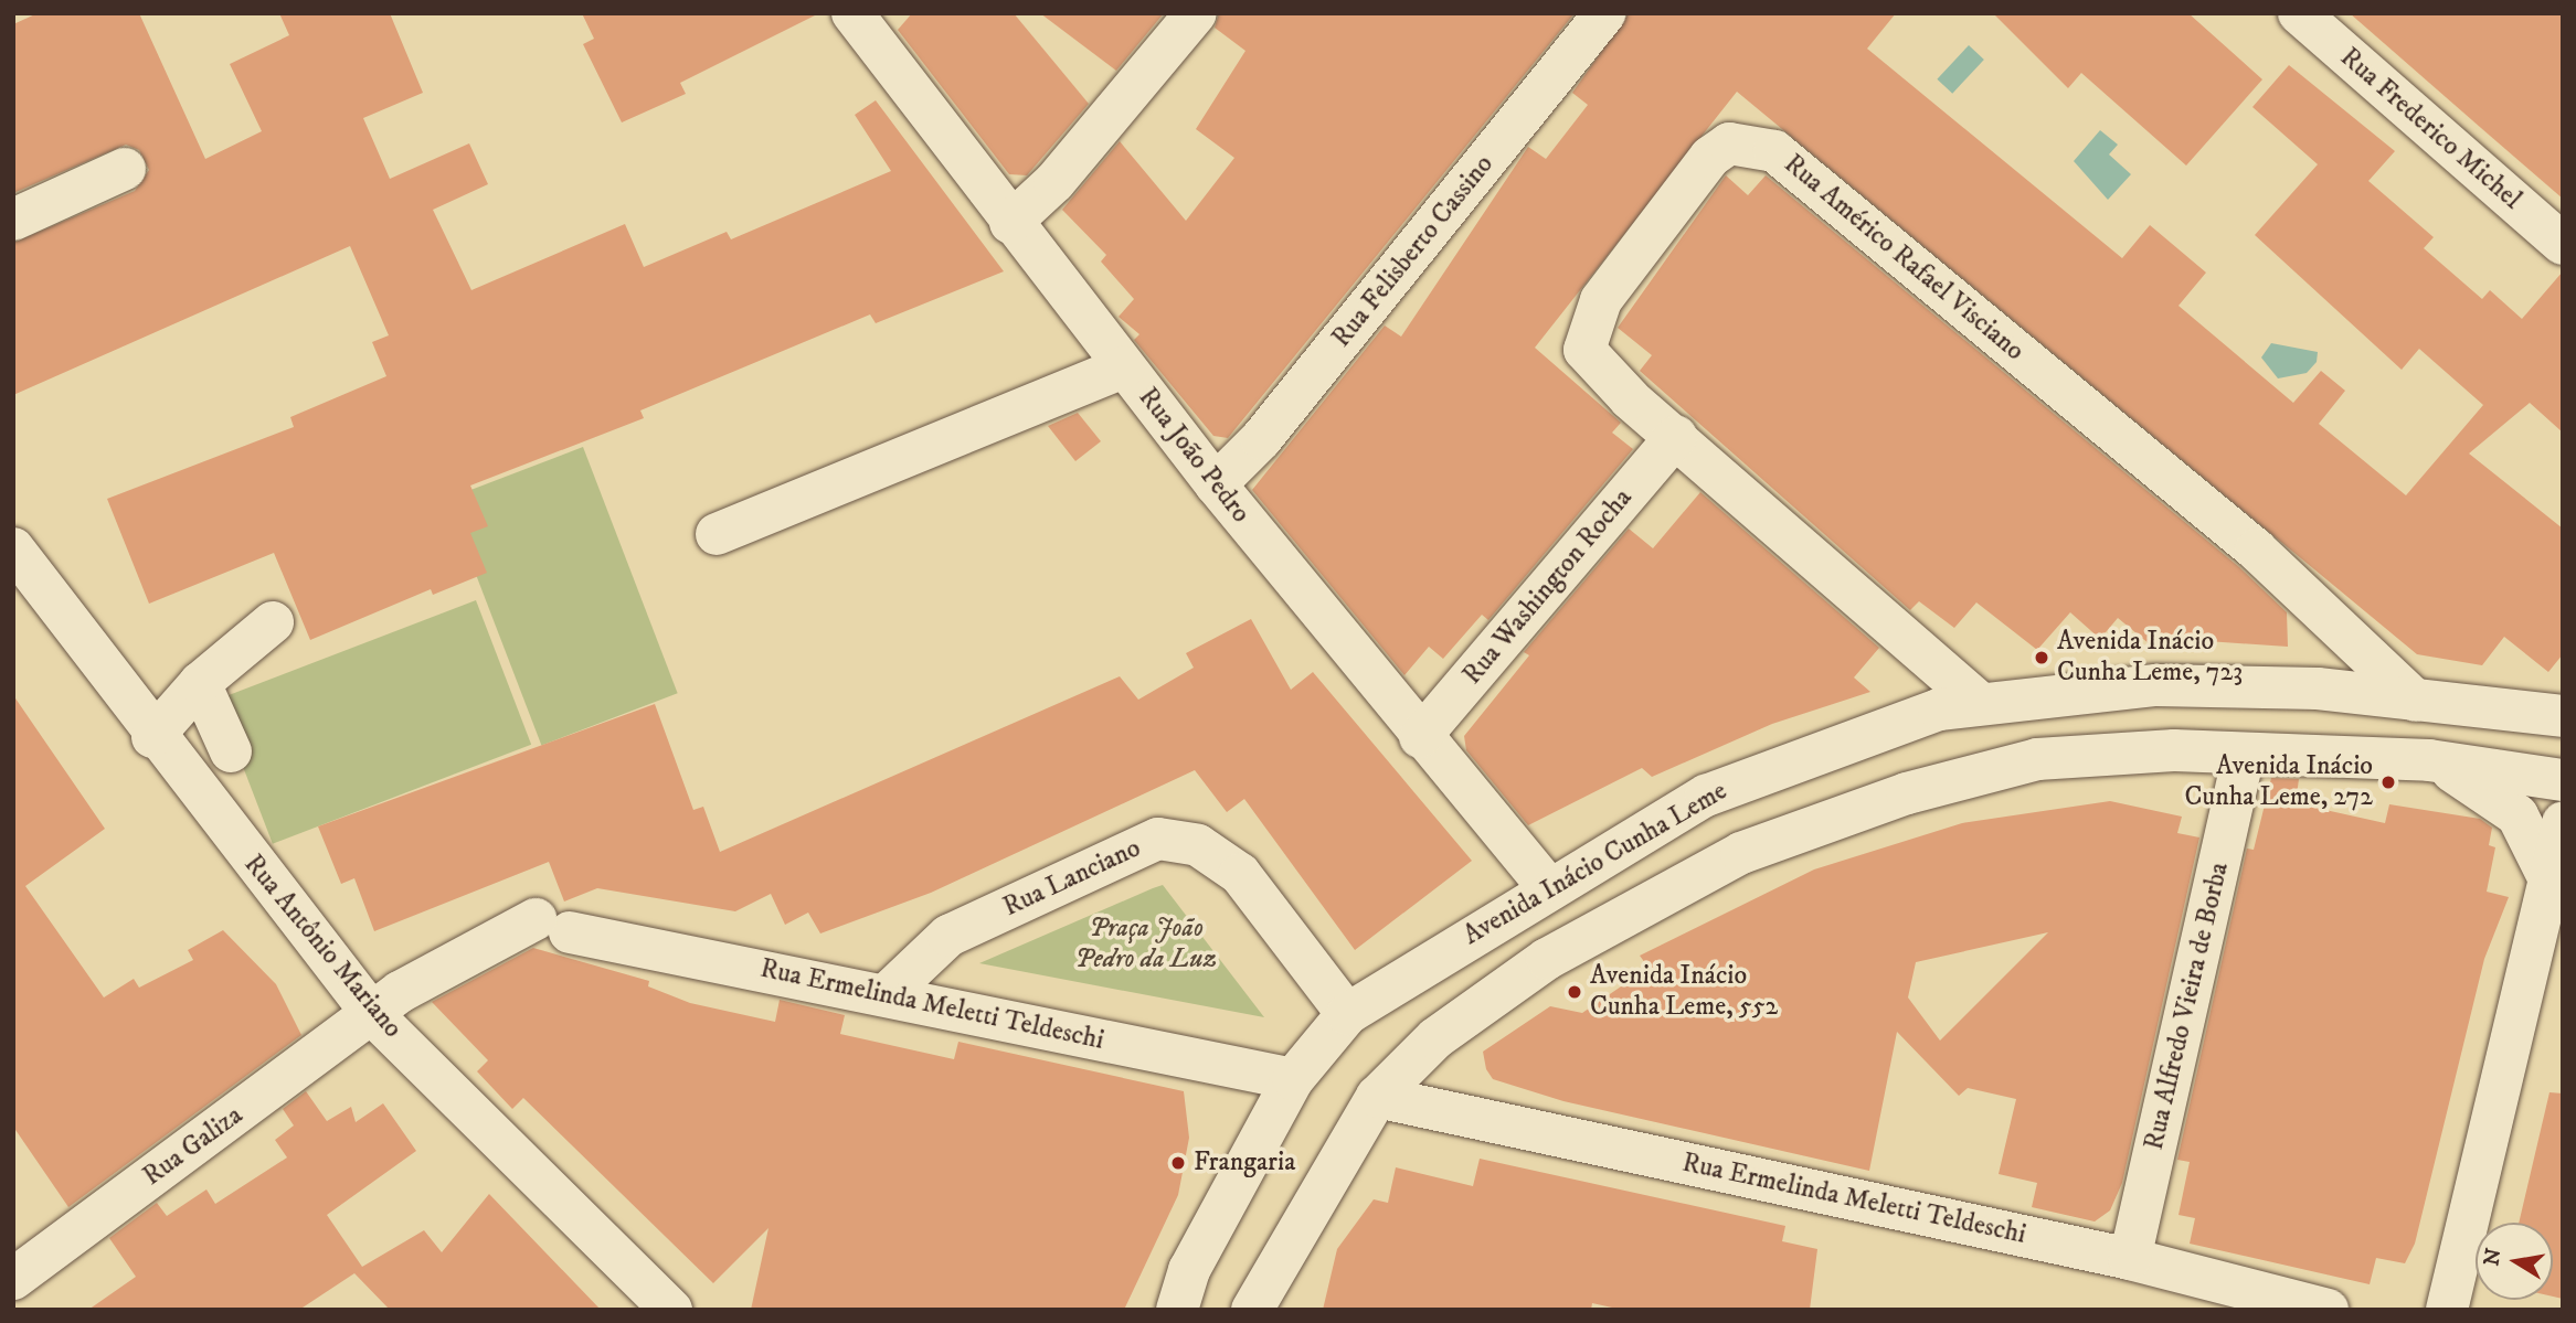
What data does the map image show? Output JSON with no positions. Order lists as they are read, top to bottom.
{
  "streets": {
    "street": [
      "Rua Frederico Michel",
      "Rua Felisberto Cassino",
      "Rua Américo Rafael Visciano",
      "Rua João Pedro",
      "Rua Washington Rocha",
      "Avenida Inácio Cunha Leme",
      "Rua Lanciano",
      "Rua Antônio Mariano",
      "Rua Ermelinda Meletti Teldeschi",
      "Rua Alfredo Vieira de Borba",
      "Rua Galiza"
    ]
  },
  "crossings": [
    ["Rua Felisberto Cassino", "Rua João Pedro"],
    ["Rua Américo Rafael Visciano", "Rua Washington Rocha"],
    ["Rua Américo Rafael Visciano", "Avenida Inácio Cunha Leme"],
    ["Rua João Pedro", "Rua Washington Rocha"],
    ["Rua João Pedro", "Avenida Inácio Cunha Leme"],
    ["Avenida Inácio Cunha Leme", "Rua Lanciano"],
    ["Avenida Inácio Cunha Leme", "Rua Ermelinda Meletti Teldeschi"],
    ["Rua Lanciano", "Rua Ermelinda Meletti Teldeschi"],
    ["Rua Antônio Mariano", "Rua Galiza"],
    ["Rua Ermelinda Meletti Teldeschi", "Rua Alfredo Vieira de Borba"],
    ["Rua Ermelinda Meletti Teldeschi", "Rua Galiza"]
  ],
  "parks": ["Praça João Pedro da Luz"],
  "places": [
    "Avenida Inácio Cunha Leme, 723",
    "Avenida Inácio Cunha Leme, 272",
    "Avenida Inácio Cunha Leme, 552",
    "Frangaria"
  ],
  "north": "left"
}
